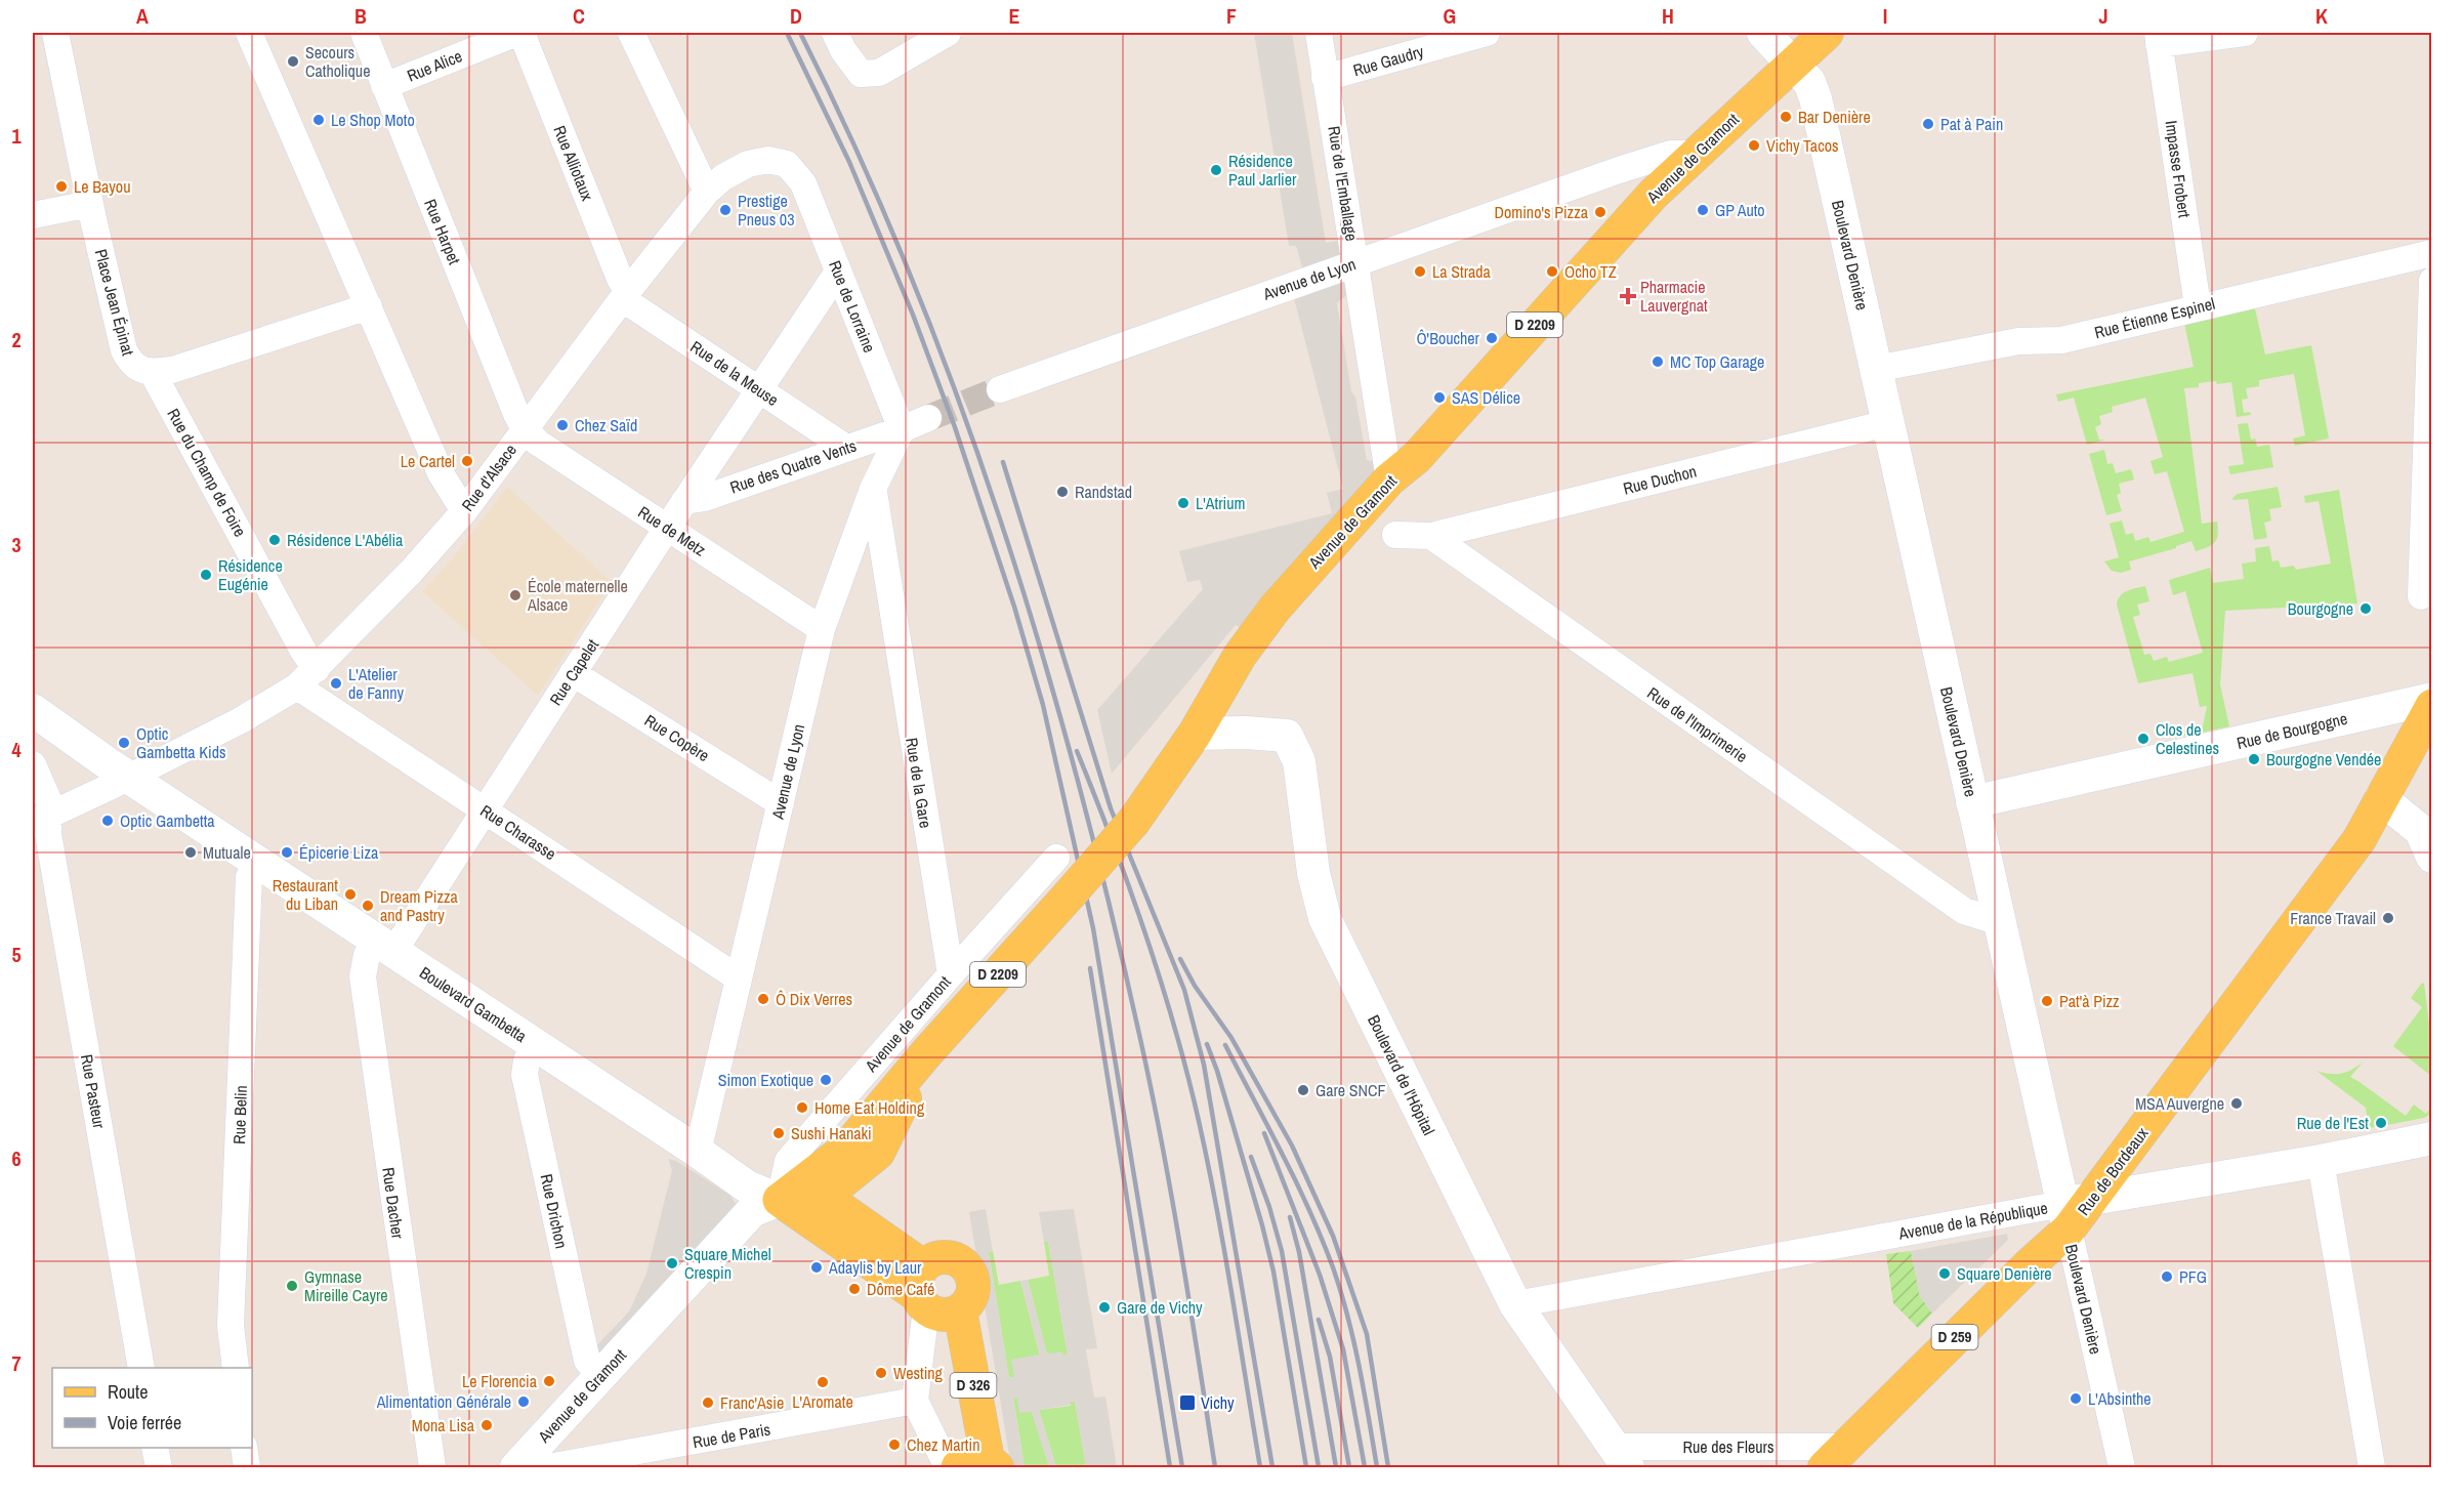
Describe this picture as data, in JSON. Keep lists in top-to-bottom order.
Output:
{
  "streets": {
    "main road": [
      "Avenue de Gramont",
      "D 2209",
      "Boulevard Gambetta",
      "Rue de Bordeaux",
      "D 259",
      "D 326"
    ],
    "street": [
      "Rue Gaudry",
      "Rue Alice",
      "Rue Alliotaux",
      "Impasse Frobert",
      "Rue de l'Emballage",
      "Rue Harpet",
      "Boulevard Denière",
      "Avenue de Lyon",
      "Place Jean Épinat",
      "Rue de Lorraine",
      "Rue Étienne Espinel",
      "Rue de la Meuse",
      "Rue des Quatre Vents",
      "Rue du Champ de Foire",
      "Rue d'Alsace",
      "Rue Duchon",
      "Rue de Metz",
      "Rue Capelet",
      "Rue de l'Imprimerie",
      "Rue de Bourgogne",
      "Rue Copère",
      "Rue de la Gare",
      "Rue Charasse",
      "Boulevard de l'Hôpital",
      "Rue Pasteur",
      "Rue Belin",
      "Rue Dacher",
      "Rue Drichon",
      "Avenue de la République",
      "Rue de Paris",
      "Rue des Fleurs"
    ]
  },
  "crossings": [
    ["Rue Gaudry", "Rue de l'Emballage"],
    ["Rue Alice", "Rue Alliotaux"],
    ["Rue Alice", "Rue Harpet"],
    ["Avenue de Gramont", "Rue de l'Emballage"],
    ["Avenue de Gramont", "Boulevard Denière"],
    ["Avenue de Gramont", "Avenue de Lyon"],
    ["Avenue de Gramont", "Rue de la Gare"],
    ["Avenue de Gramont", "Boulevard Gambetta"],
    ["Avenue de Gramont", "Boulevard de l'Hôpital"],
    ["Avenue de Gramont", "Rue Drichon"],
    ["Rue Alliotaux", "Rue de la Meuse"],
    ["Rue Alliotaux", "Rue d'Alsace"],
    ["Impasse Frobert", "Rue Étienne Espinel"],
    ["Rue de l'Emballage", "Avenue de Lyon"],
    ["Rue Harpet", "Rue d'Alsace"],
    ["Rue Harpet", "Rue de Metz"],
    ["Boulevard Denière", "Rue Étienne Espinel"],
    ["Boulevard Denière", "Rue Duchon"],
    ["Boulevard Denière", "Rue de l'Imprimerie"],
    ["Boulevard Denière", "Rue de Bourgogne"],
    ["Boulevard Denière", "Rue de Bordeaux"],
    ["Boulevard Denière", "Avenue de la République"],
    ["Avenue de Lyon", "Rue de Lorraine"],
    ["Avenue de Lyon", "Rue des Quatre Vents"],
    ["Avenue de Lyon", "Rue de Metz"],
    ["Avenue de Lyon", "Rue Copère"],
    ["Avenue de Lyon", "Rue de la Gare"],
    ["Avenue de Lyon", "Rue Charasse"],
    ["Avenue de Lyon", "Boulevard Gambetta"],
    ["Place Jean Épinat", "Rue du Champ de Foire"],
    ["Rue de Lorraine", "Rue des Quatre Vents"],
    ["Rue de Lorraine", "Rue d'Alsace"],
    ["Rue de Lorraine", "Rue Capelet"],
    ["Rue de la Meuse", "Rue des Quatre Vents"],
    ["Rue de la Meuse", "Rue d'Alsace"],
    ["Rue de la Meuse", "Rue Capelet"],
    ["Rue des Quatre Vents", "Rue Capelet"],
    ["Rue du Champ de Foire", "Rue d'Alsace"],
    ["Rue du Champ de Foire", "Rue Charasse"],
    ["Rue d'Alsace", "Rue de Metz"],
    ["Rue d'Alsace", "Rue Charasse"],
    ["Rue d'Alsace", "Boulevard Gambetta"],
    ["Rue d'Alsace", "Rue Pasteur"],
    ["Rue Duchon", "Rue de l'Imprimerie"],
    ["Rue de Metz", "Rue Capelet"],
    ["Rue Capelet", "Rue Copère"],
    ["Rue Capelet", "Rue Charasse"],
    ["Rue Capelet", "Boulevard Gambetta"],
    ["Rue Capelet", "Rue Dacher"],
    ["Boulevard Gambetta", "Rue Belin"],
    ["Boulevard Gambetta", "Rue Dacher"],
    ["Boulevard Gambetta", "Rue Drichon"],
    ["Boulevard Gambetta", "D 326"],
    ["Boulevard de l'Hôpital", "Avenue de la République"],
    ["Boulevard de l'Hôpital", "Rue des Fleurs"],
    ["Rue de Bordeaux", "Avenue de la République"],
    ["Rue de Bordeaux", "Rue des Fleurs"]
  ],
  "places": {
    "other": [
      "Secours Catholique",
      "Bar Denière",
      "Le Shop Moto",
      "Pat à Pain",
      "Vichy Tacos",
      "Résidence Paul Jarlier",
      "Le Bayou",
      "Prestige Pneus 03",
      "GP Auto",
      "Domino's Pizza",
      "La Strada",
      "Ocho TZ",
      "Ô'Boucher",
      "MC Top Garage",
      "SAS Délice",
      "Chez Saïd",
      "Le Cartel",
      "Randstad",
      "L'Atrium",
      "Résidence L'Abélia",
      "Résidence Eugénie",
      "École maternelle Alsace",
      "Bourgogne",
      "L'Atelier de Fanny",
      "Clos de Celestines",
      "Optic Gambetta Kids",
      "Bourgogne Vendée",
      "Optic Gambetta",
      "Mutuale",
      "Épicerie Liza",
      "Restaurant du Liban",
      "Dream Pizza and Pastry",
      "France Travail",
      "Ô Dix Verres",
      "Pat'à Pizz",
      "Simon Exotique",
      "Gare SNCF",
      "MSA Auvergne",
      "Home Eat Holding",
      "Rue de l'Est",
      "Sushi Hanaki",
      "Square Michel Crespin",
      "Adaylis by Laur",
      "Square Denière",
      "PFG",
      "Gymnase Mireille Cayre",
      "Dôme Café",
      "Gare de Vichy",
      "Westing",
      "Le Florencia",
      "L'Aromate",
      "L'Absinthe",
      "Alimentation Générale",
      "Franc'Asie",
      "Mona Lisa",
      "Chez Martin"
    ],
    "health": ["Pharmacie Lauvergnat"],
    "transit": ["Vichy"]
  },
  "legend": ["Route", "Voie ferrée"],
  "grid": {
    "columns": [
      "A",
      "B",
      "C",
      "D",
      "E",
      "F",
      "G",
      "H",
      "I",
      "J",
      "K"
    ],
    "rows": [
      "1",
      "2",
      "3",
      "4",
      "5",
      "6",
      "7"
    ]
  }
}
